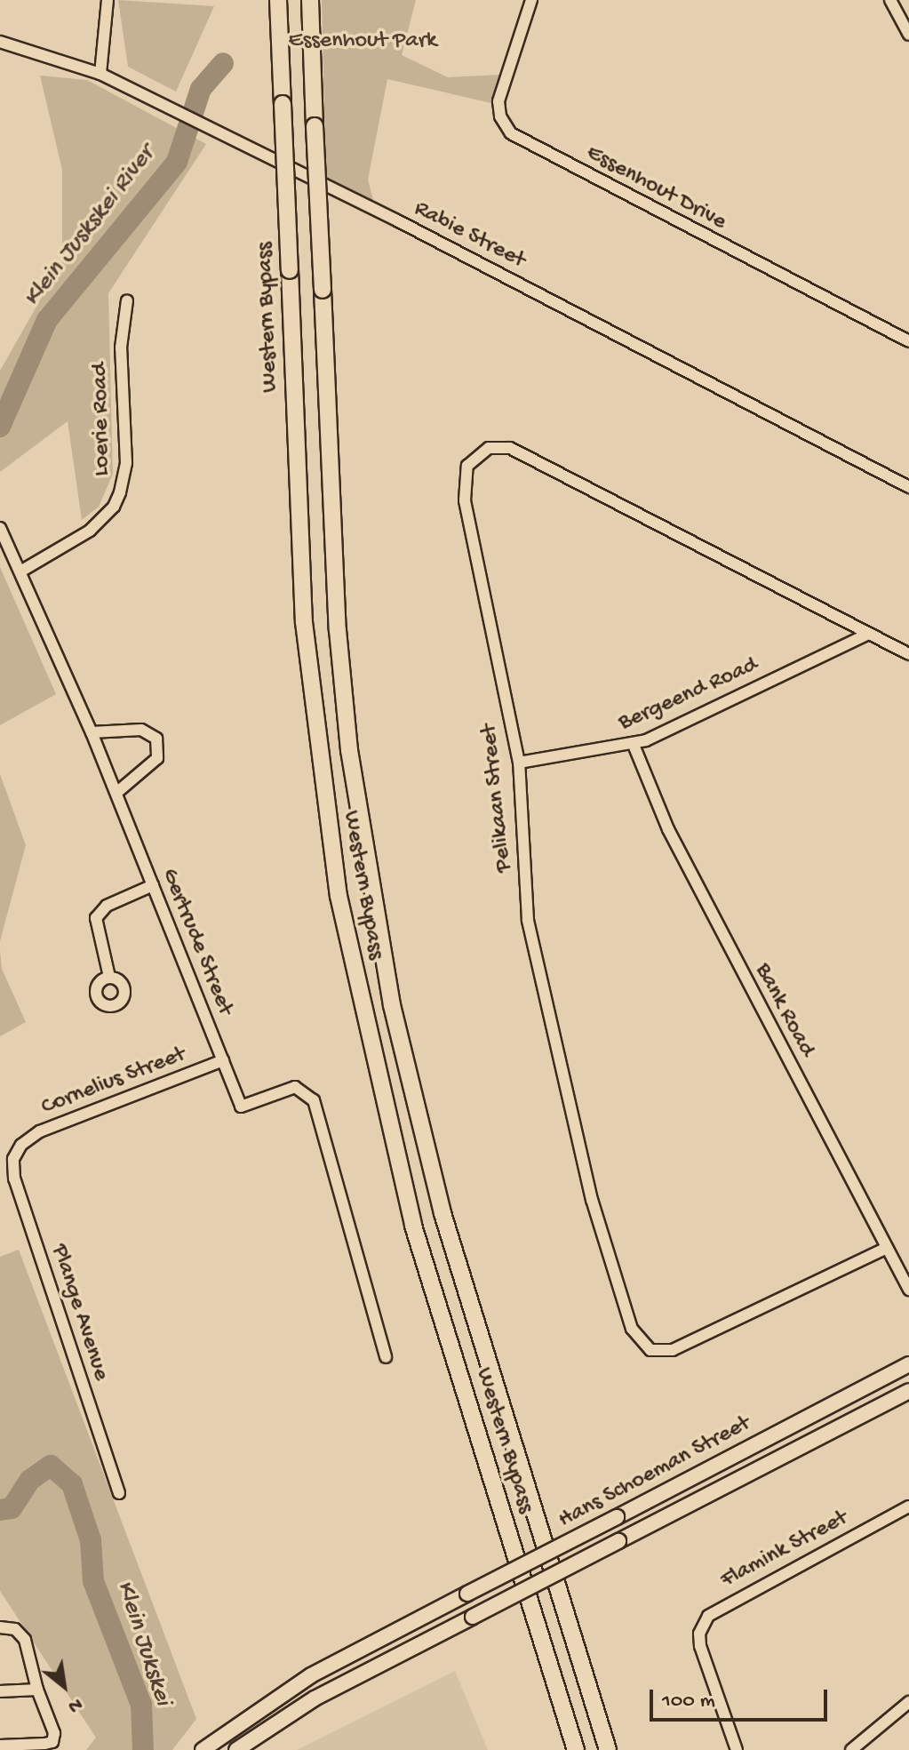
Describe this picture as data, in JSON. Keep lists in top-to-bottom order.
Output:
{
  "streets": {
    "highway": ["Western Bypass"],
    "main road": ["Hans Schoeman Street"],
    "street": [
      "Essenhout Drive",
      "Rabie Street",
      "Loerie Road",
      "Bergeend Road",
      "Pelikaan Street",
      "Gertrude Street",
      "Bank Road",
      "Cornelius Street",
      "Plange Avenue",
      "Flamink Street"
    ]
  },
  "crossings": [
    ["Loerie Road", "Gertrude Street"],
    ["Bergeend Road", "Pelikaan Street"],
    ["Bergeend Road", "Bank Road"],
    ["Pelikaan Street", "Bank Road"],
    ["Gertrude Street", "Cornelius Street"],
    ["Cornelius Street", "Plange Avenue"]
  ],
  "water": ["Klein Juskskei River", "Klein Jukskei"],
  "parks": ["Essenhout Park"],
  "scale_bar": "100 m",
  "north": "bottom right"
}
